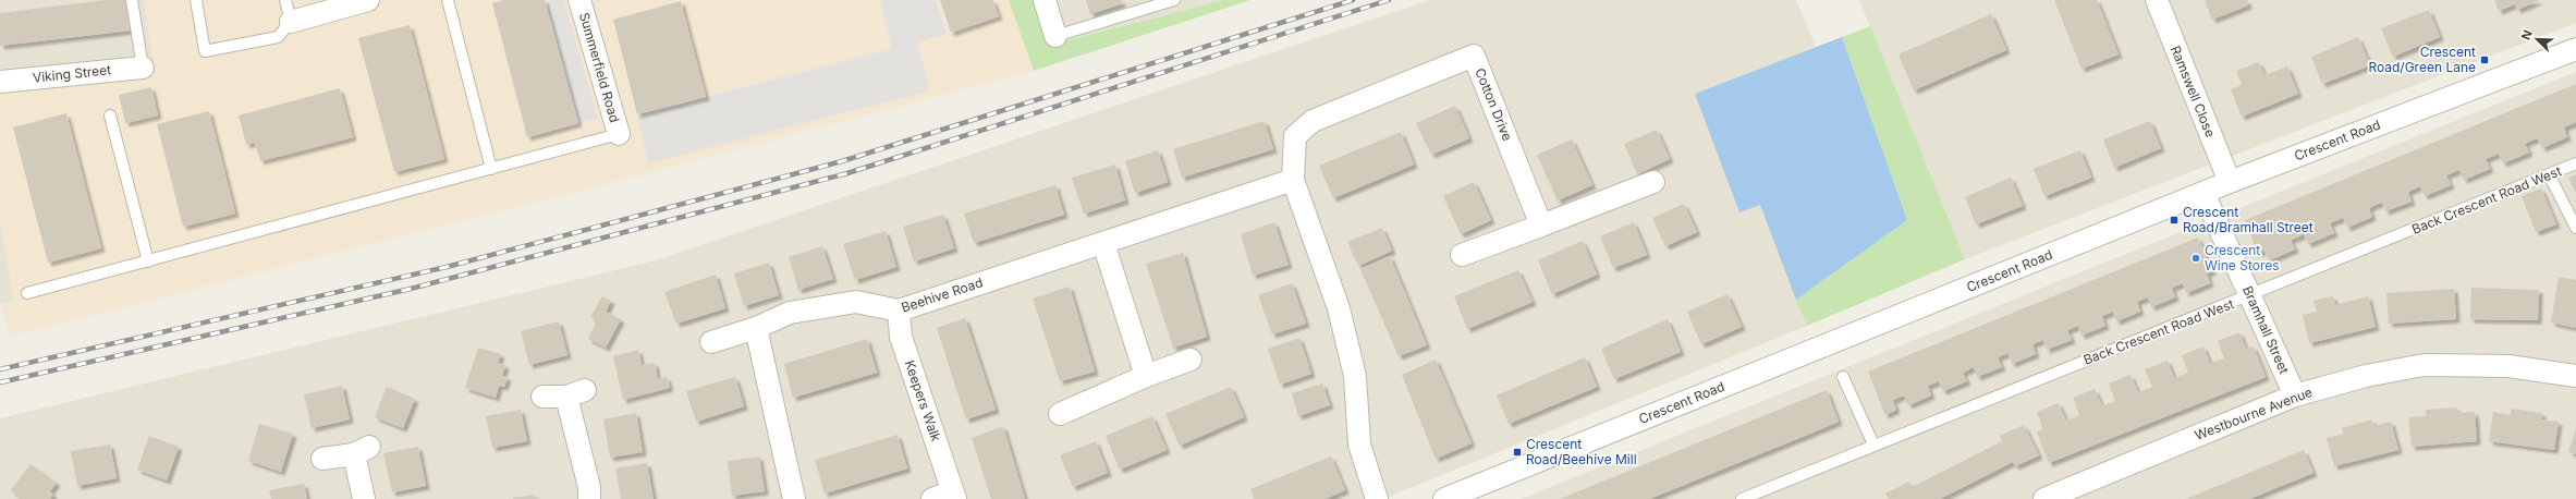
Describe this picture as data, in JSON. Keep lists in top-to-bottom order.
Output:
{
  "streets": {
    "street": [
      "Summerfield Road",
      "Viking Street",
      "Ramswell Close",
      "Cotton Drive",
      "Crescent Road",
      "Beehive Road",
      "Bramhall Street",
      "Keepers Walk",
      "Westbourne Avenue"
    ],
    "lane": ["Back Crescent Road West"]
  },
  "crossings": [
    ["Ramswell Close", "Crescent Road"],
    ["Cotton Drive", "Beehive Road"],
    ["Crescent Road", "Bramhall Street"],
    ["Back Crescent Road West", "Bramhall Street"],
    ["Beehive Road", "Keepers Walk"],
    ["Bramhall Street", "Westbourne Avenue"]
  ],
  "places": {
    "transit": ["Crescent Road/Green Lane", "Crescent Road/Bramhall Street", "Crescent Road/Beehive Mill"],
    "other": ["Crescent Wine Stores"]
  },
  "north": "top left"
}
